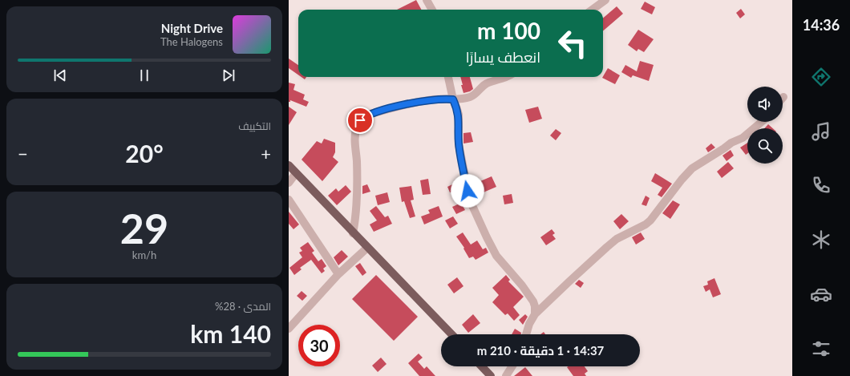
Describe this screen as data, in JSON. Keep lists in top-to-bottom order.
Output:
{
  "page": {
    "tabs": "14:36",
    "turn": ["100 m", "انعطف يسارًا"],
    "song": ["Night Drive", "The Halogens"],
    "tile": [
      "التكييف",
      ["29", "km/h"],
      ["المدى · 28%", "140 km"]
    ],
    "heat": ["−", "20°", "+"],
    "limit": "30",
    "trip": "14:37 · 1 دقيقة · 210 m"
  }
}
